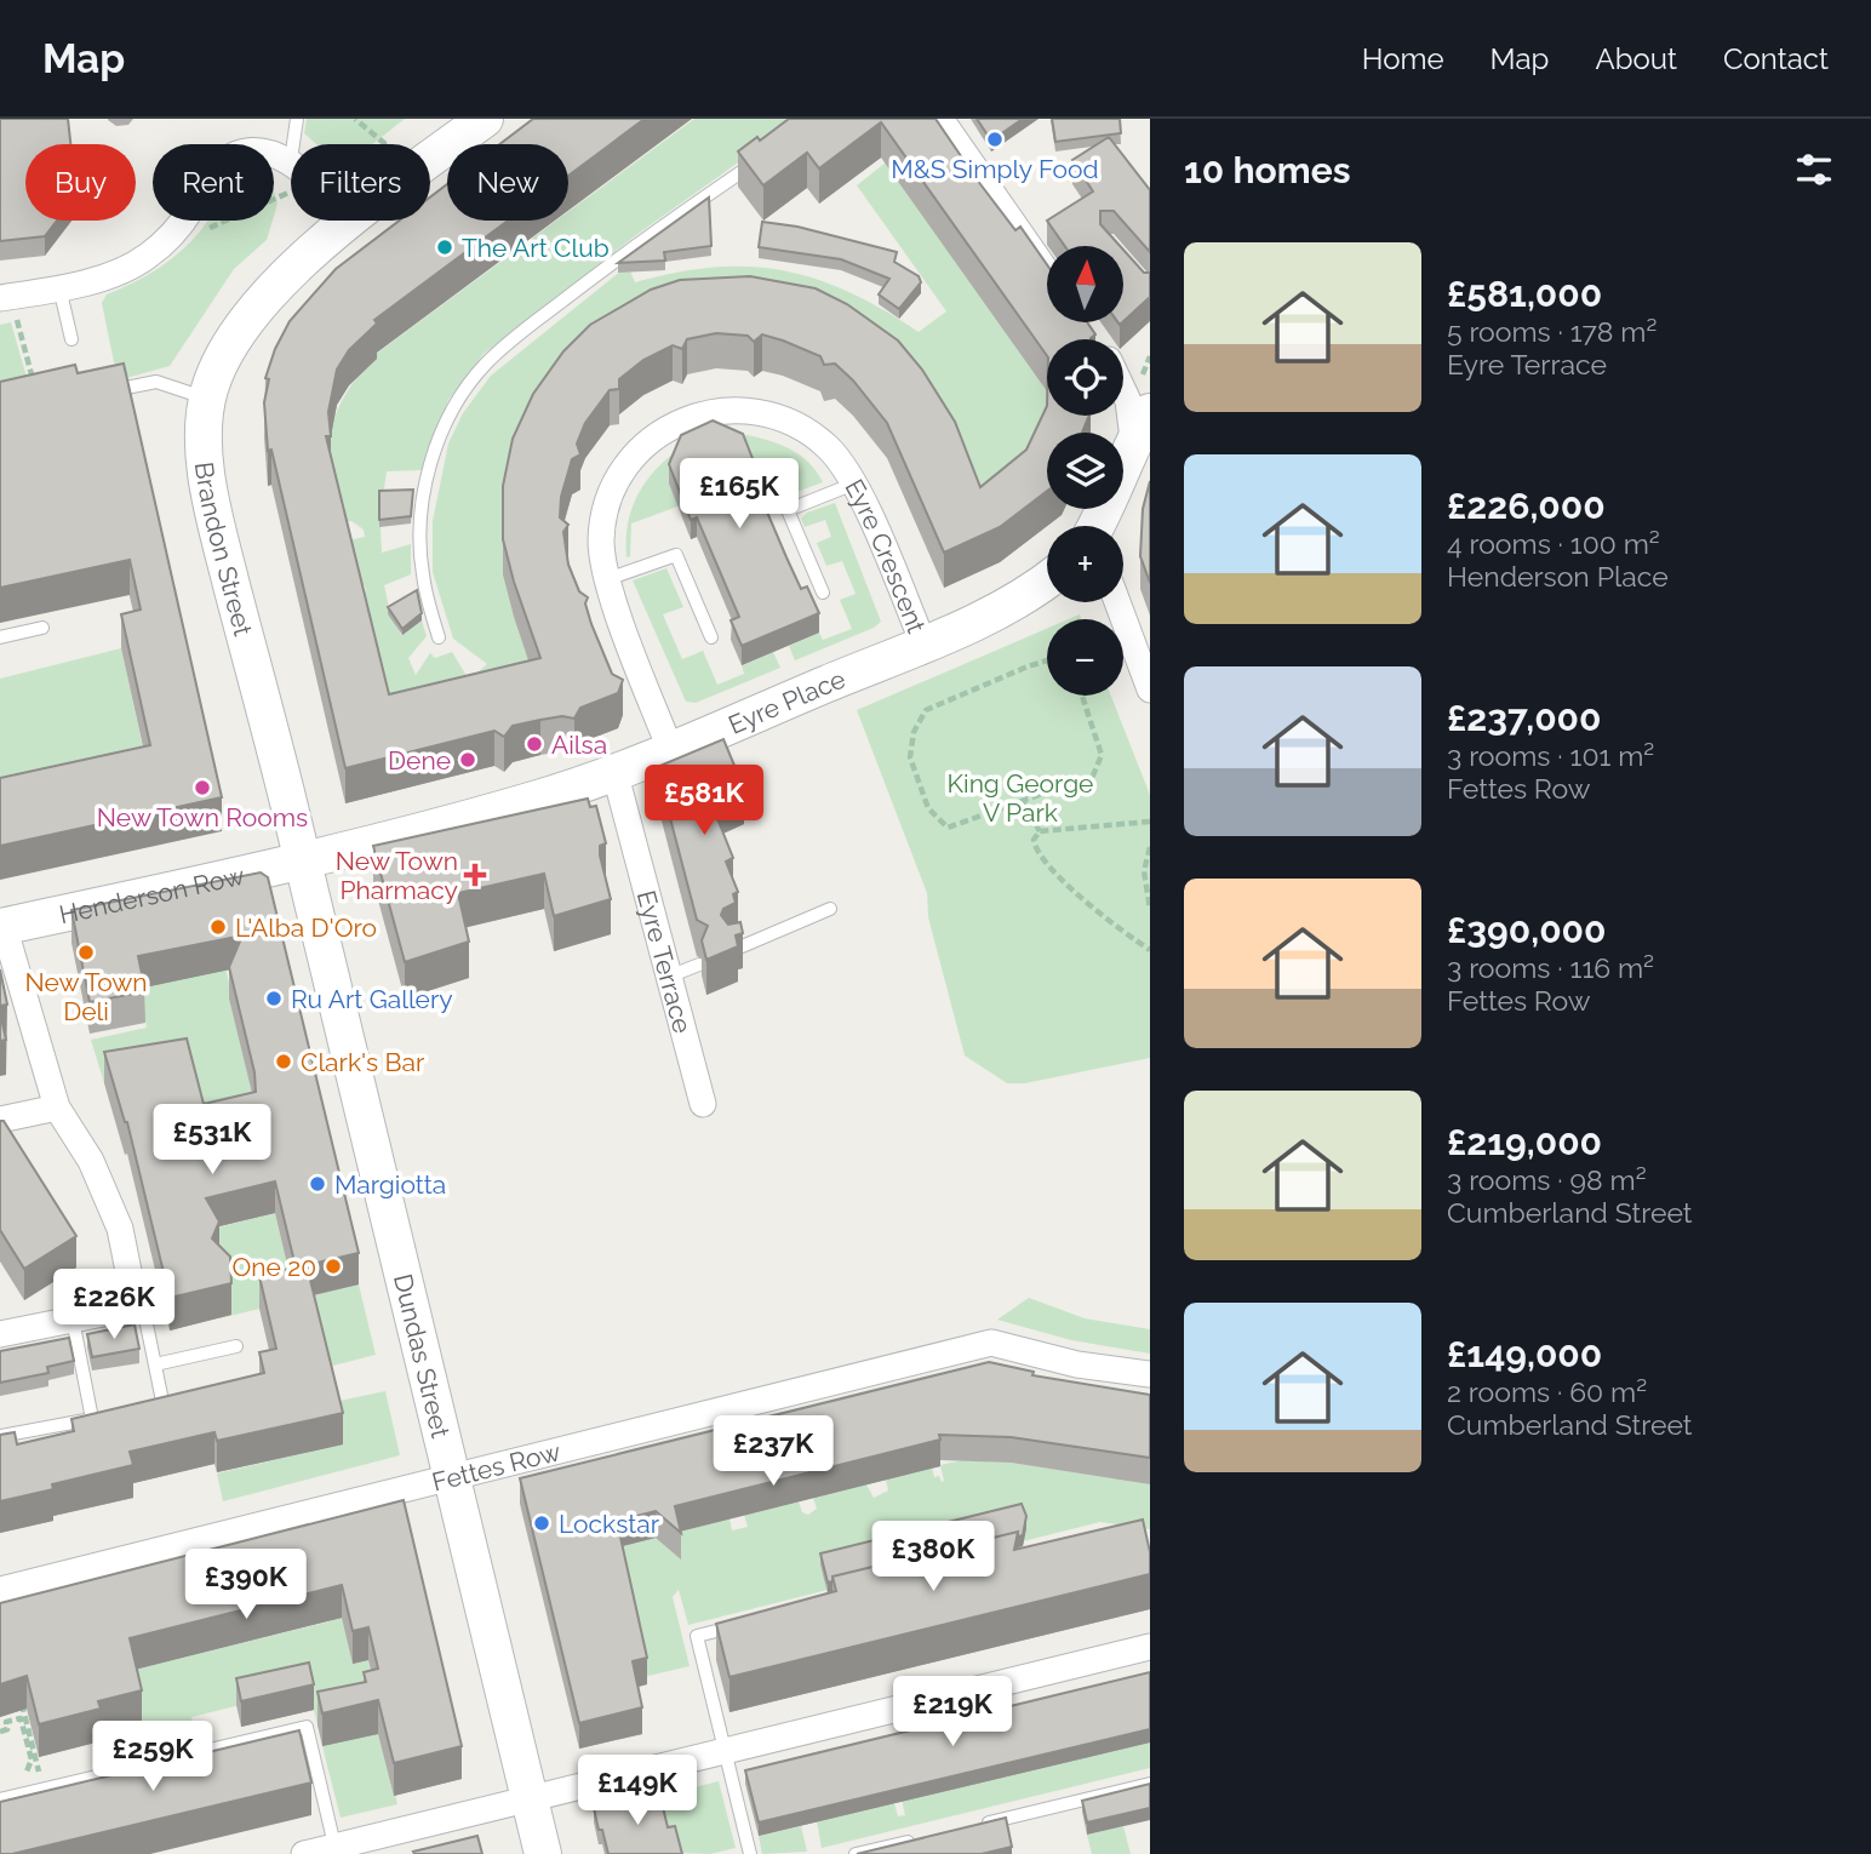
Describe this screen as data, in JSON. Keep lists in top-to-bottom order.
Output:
{
  "streets": {
    "street": [
      "Brandon Street",
      "Eyre Crescent",
      "Eyre Place",
      "Henderson Row",
      "Eyre Terrace",
      "Dundas Street",
      "Fettes Row"
    ]
  },
  "crossings": [
    ["Brandon Street", "Eyre Place"],
    ["Brandon Street", "Henderson Row"],
    ["Brandon Street", "Dundas Street"],
    ["Eyre Crescent", "Eyre Place"],
    ["Eyre Place", "Henderson Row"],
    ["Eyre Place", "Eyre Terrace"],
    ["Eyre Place", "Dundas Street"],
    ["Henderson Row", "Dundas Street"],
    ["Dundas Street", "Fettes Row"]
  ],
  "parks": ["King George V Park"],
  "places": {
    "other": [
      "M&S Simply Food",
      "The Art Club",
      "Ailsa",
      "Dene",
      "New Town Rooms",
      "L'Alba D'Oro",
      "New Town Deli",
      "Ru Art Gallery",
      "Clark's Bar",
      "Margiotta",
      "One 20",
      "Lockstar"
    ],
    "health": ["New Town Pharmacy"]
  },
  "north": "top",
  "page": {
    "header": "Map",
    "nav": [
      "Home",
      "Map",
      "About",
      "Contact"
    ],
    "heading": "10 homes",
    "chip": [
      "Buy",
      "Rent",
      "Filters",
      "New"
    ],
    "list": [
      {
        "name": "£581,000",
        "note": "5 rooms · 178 m² · Eyre Terrace"
      },
      {
        "name": "£226,000",
        "note": "4 rooms · 100 m² · Henderson Place"
      },
      {
        "name": "£237,000",
        "note": "3 rooms · 101 m² · Fettes Row"
      },
      {
        "name": "£390,000",
        "note": "3 rooms · 116 m² · Fettes Row"
      },
      {
        "name": "£219,000",
        "note": "3 rooms · 98 m² · Cumberland Street"
      },
      {
        "name": "£149,000",
        "note": "2 rooms · 60 m² · Cumberland Street"
      }
    ],
    "map_buttons": ["+", "−"],
    "price": [
      "£165K",
      "£581K",
      "£531K",
      "£226K",
      "£237K",
      "£380K",
      "£390K",
      "£219K",
      "£259K",
      "£149K"
    ]
  }
}
